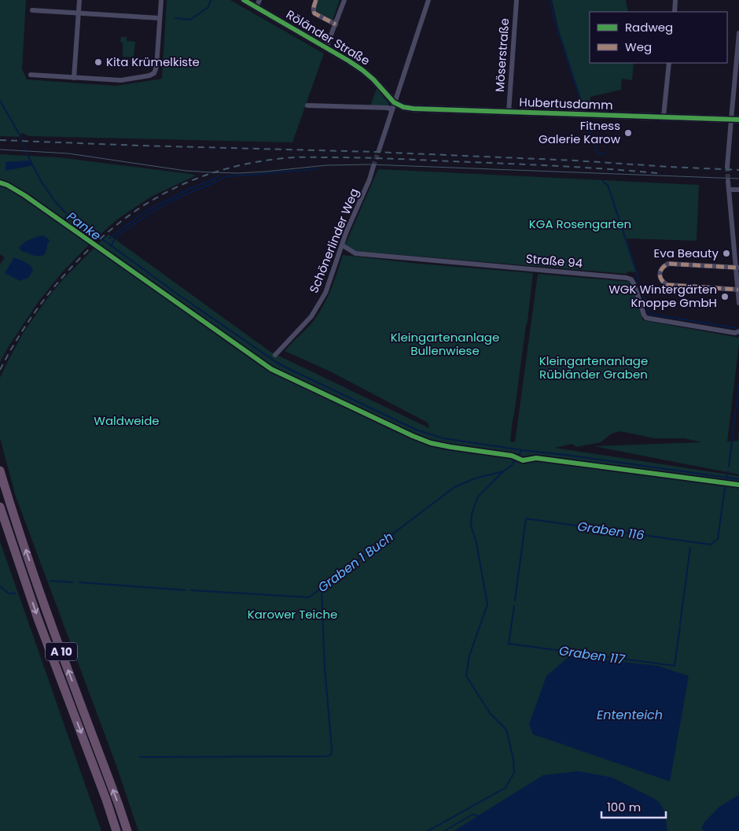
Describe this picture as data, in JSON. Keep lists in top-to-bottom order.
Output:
{
  "streets": {
    "highway": ["A 10"],
    "street": [
      "Röländer Straße",
      "Möserstraße",
      "Hubertusdamm",
      "Schönerlinder Weg",
      "Straße 94"
    ]
  },
  "crossings": [
    ["Röländer Straße", "Hubertusdamm"],
    ["Möserstraße", "Hubertusdamm"],
    ["Schönerlinder Weg", "Straße 94"]
  ],
  "water": [
    "Panke",
    "Graben 116",
    "Graben 1 Buch",
    "Graben 117",
    "Ententeich"
  ],
  "parks": [
    "KGA Rosengarten",
    "Kleingartenanlage Bullenwiese",
    "Kleingartenanlage Rübländer Graben",
    "Waldweide",
    "Karower Teiche"
  ],
  "places": [
    "Kita Krümelkiste",
    "Fitness Galerie Karow",
    "Eva Beauty",
    "WGK Wintergärten Knoppe GmbH"
  ],
  "legend": ["Radweg", "Weg"],
  "scale_bar": "100 m"
}
